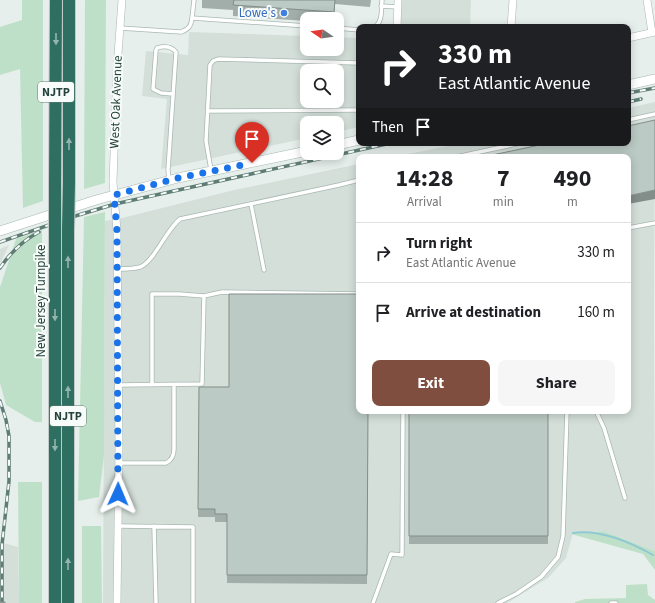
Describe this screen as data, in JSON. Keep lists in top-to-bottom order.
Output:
{
  "streets": {
    "highway": ["NJTP", "New Jersey Turnpike"],
    "street": ["West Oak Avenue"]
  },
  "places": ["Lowe's"],
  "north": "left",
  "page": {
    "turn": ["330 m", "East Atlantic Avenue"],
    "then": "Then",
    "eta": [
      "14:28",
      "Arrival",
      "7",
      "min",
      "490",
      "m"
    ],
    "list": [
      {
        "name": "Turn right",
        "note": "East Atlantic Avenue",
        "value": "330 m"
      },
      {
        "name": "Arrive at destination",
        "value": "160 m"
      }
    ],
    "buttons": ["Exit", "Share"]
  }
}
